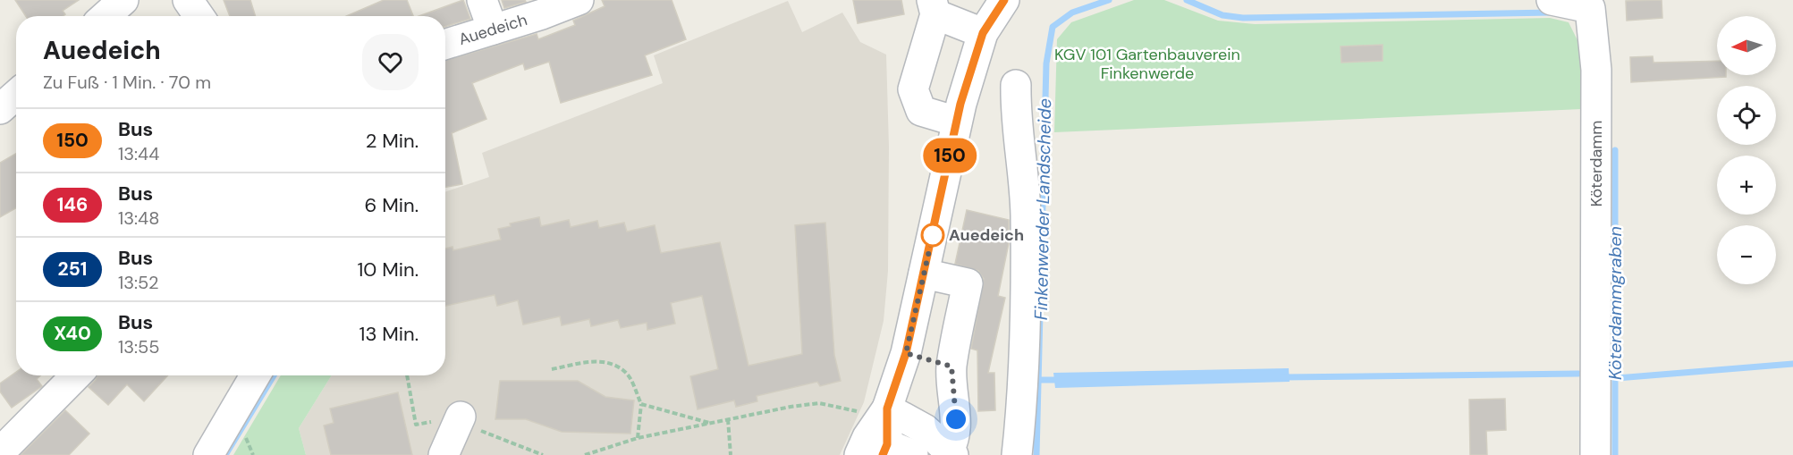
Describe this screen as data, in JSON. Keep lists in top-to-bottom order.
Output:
{
  "streets": {
    "street": ["Auedeich", "Köterdamm"]
  },
  "water": ["Finkenwerder Landscheide", "Köterdammgraben"],
  "parks": ["KGV 101 Gartenbauverein Finkenwerde"],
  "places": ["Auedeich"],
  "lines": ["bus line 150"],
  "north": "left",
  "page": {
    "on_map": "150",
    "map_buttons": ["+", "−"],
    "heading": ["Auedeich", "Zu Fuß · 1 Min. · 70 m"],
    "list": [
      {
        "mark": "150",
        "name": "Bus",
        "note": "13:44",
        "value": "2 Min."
      },
      {
        "mark": "146",
        "name": "Bus",
        "note": "13:48",
        "value": "6 Min."
      },
      {
        "mark": "251",
        "name": "Bus",
        "note": "13:52",
        "value": "10 Min."
      },
      {
        "mark": "X40",
        "name": "Bus",
        "note": "13:55",
        "value": "13 Min."
      }
    ]
  }
}
